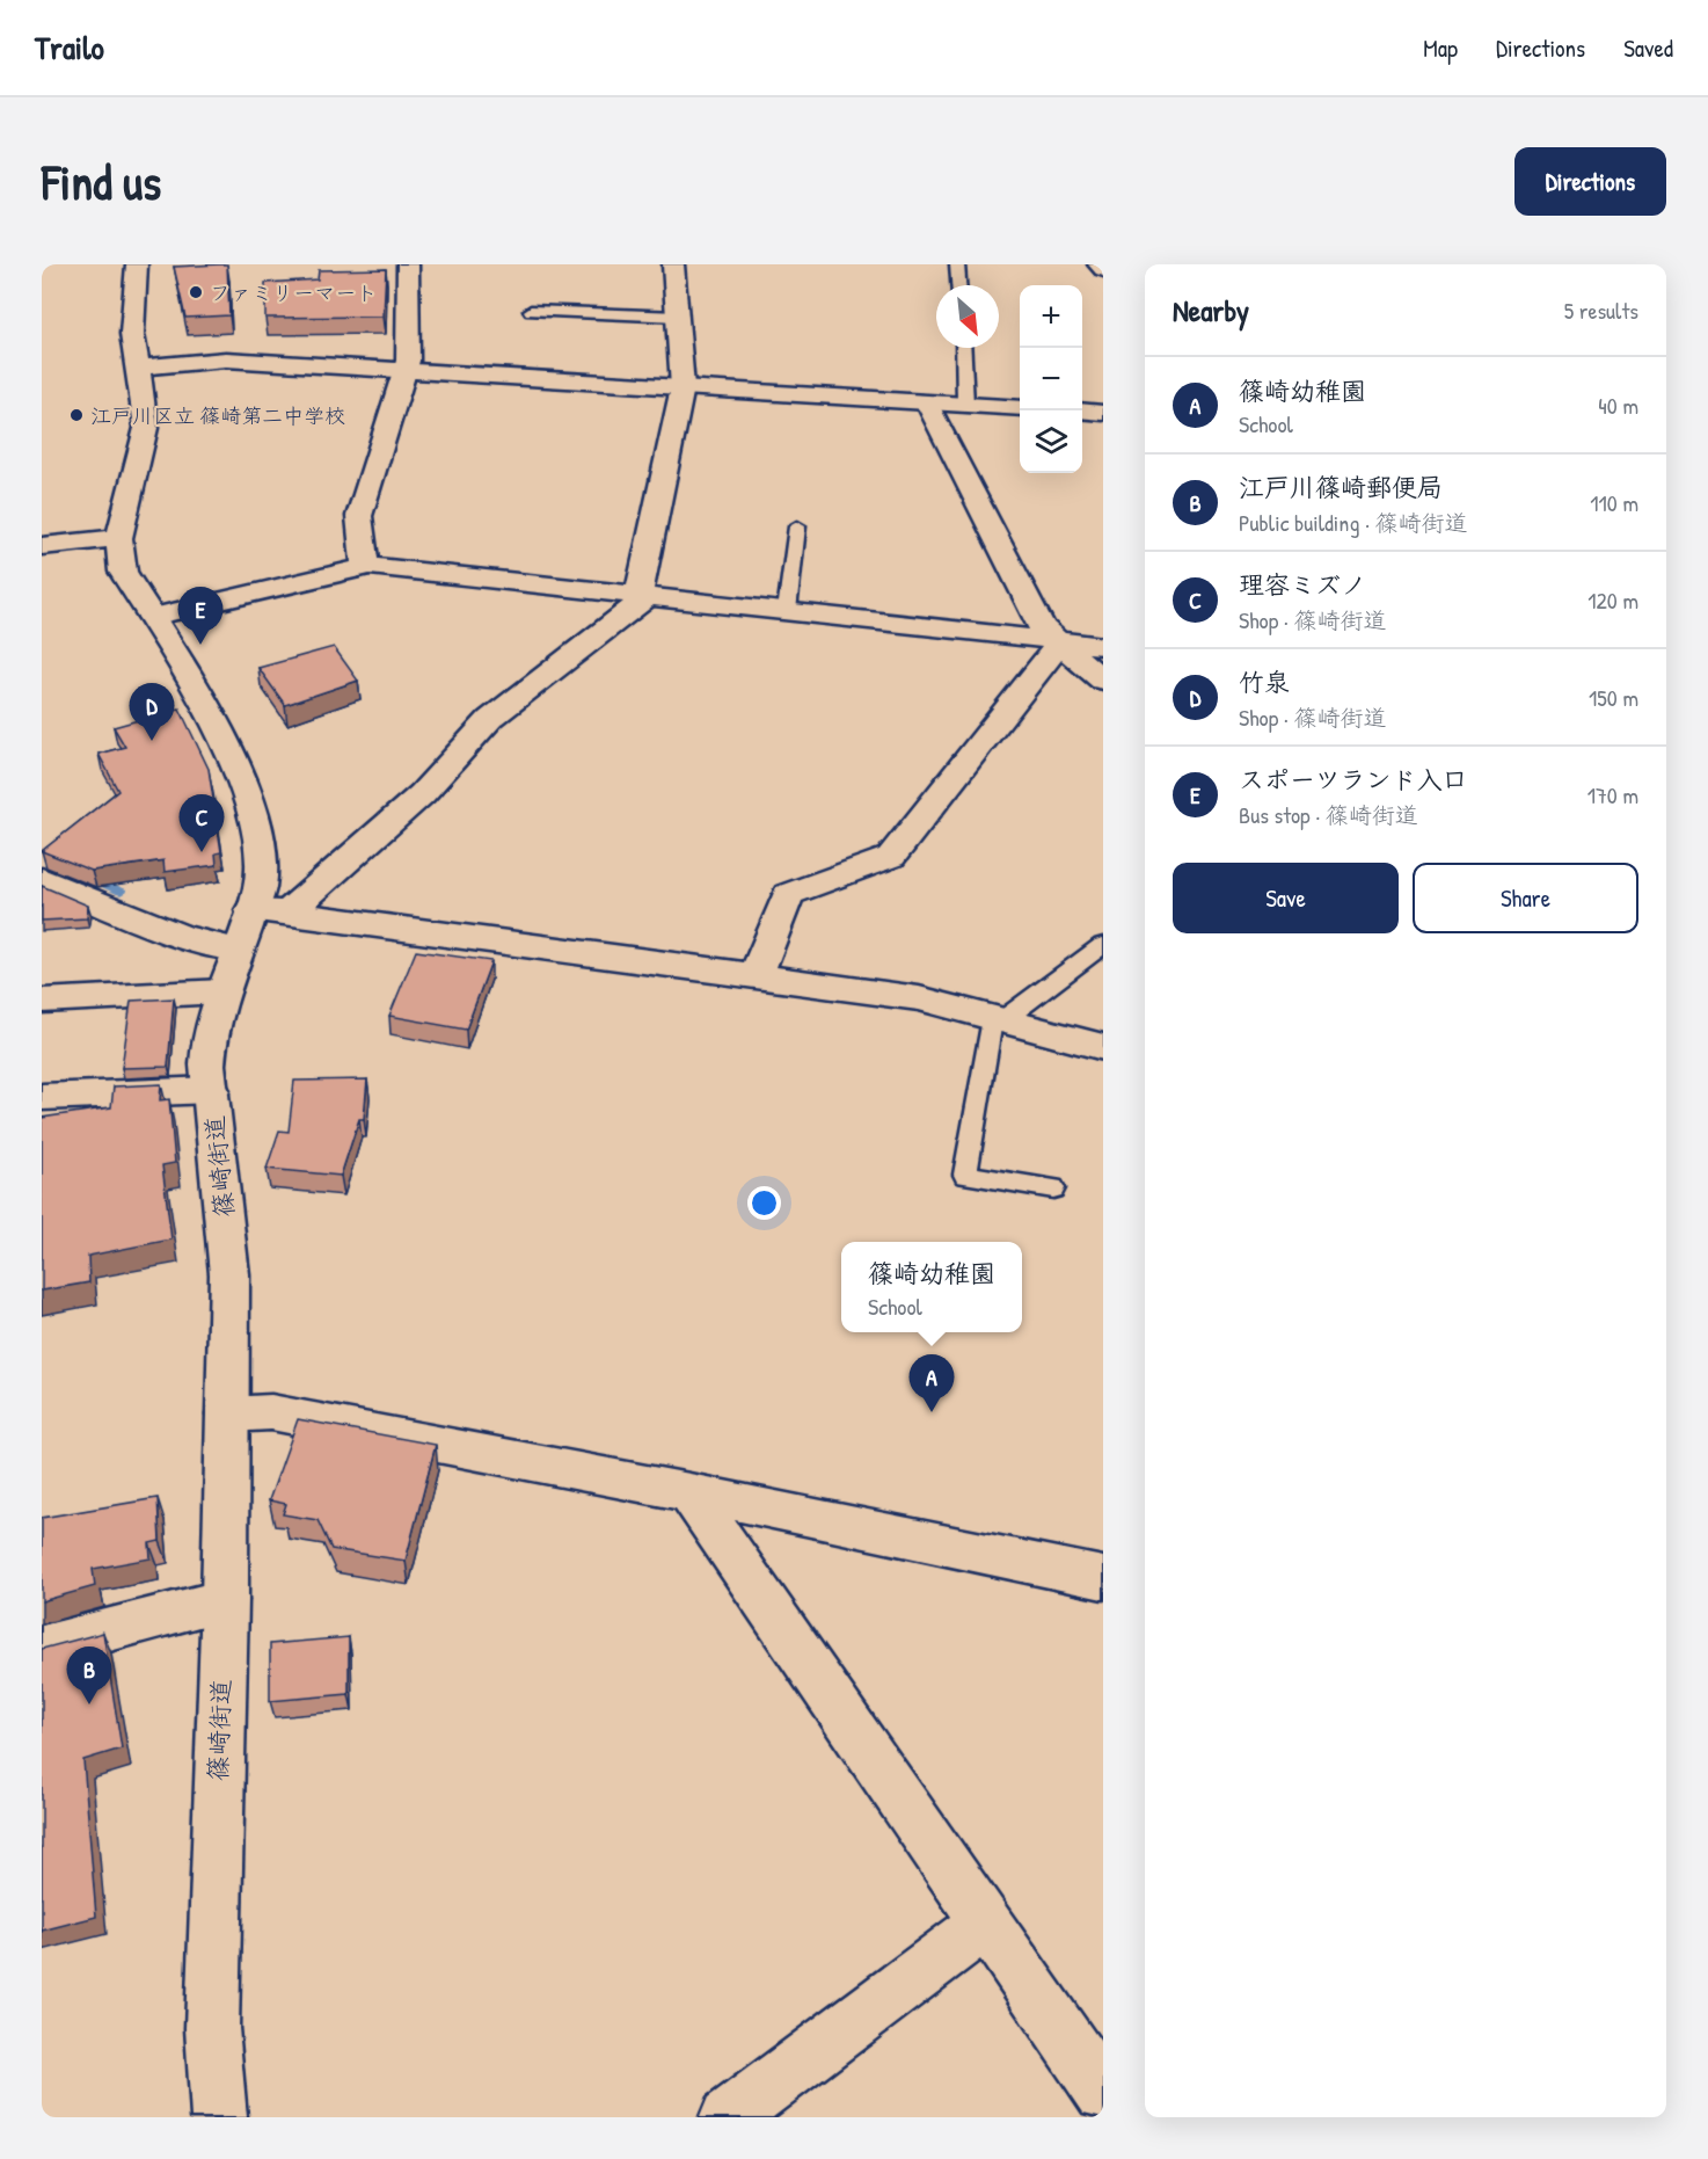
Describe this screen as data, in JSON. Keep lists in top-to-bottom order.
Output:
{
  "streets": {
    "street": ["篠崎街道"]
  },
  "places": ["ファミリーマート", "江戸川区立 篠崎第二中学校"],
  "north": "bottom right",
  "page": {
    "header": "Trailo",
    "nav": ["Map", "Directions", "Saved"],
    "buttons": [
      "Directions",
      ["Save", "Share"]
    ],
    "title": "Find us",
    "heading": ["Nearby", "5 results"],
    "map_buttons": ["+", "−"],
    "list": [
      {
        "mark": "A",
        "name": "篠崎幼稚園",
        "note": "School",
        "value": "40 m"
      },
      {
        "mark": "B",
        "name": "江戸川篠崎郵便局",
        "note": "Public building · 篠崎街道",
        "value": "110 m"
      },
      {
        "mark": "C",
        "name": "理容ミズノ",
        "note": "Shop · 篠崎街道",
        "value": "120 m"
      },
      {
        "mark": "D",
        "name": "竹泉",
        "note": "Shop · 篠崎街道",
        "value": "150 m"
      },
      {
        "mark": "E",
        "name": "スポーツランド入口",
        "note": "Bus stop · 篠崎街道",
        "value": "170 m"
      }
    ],
    "pins": [
      "E",
      "D",
      "C",
      "A",
      "B"
    ],
    "popup": ["篠崎幼稚園", "School"]
  }
}
